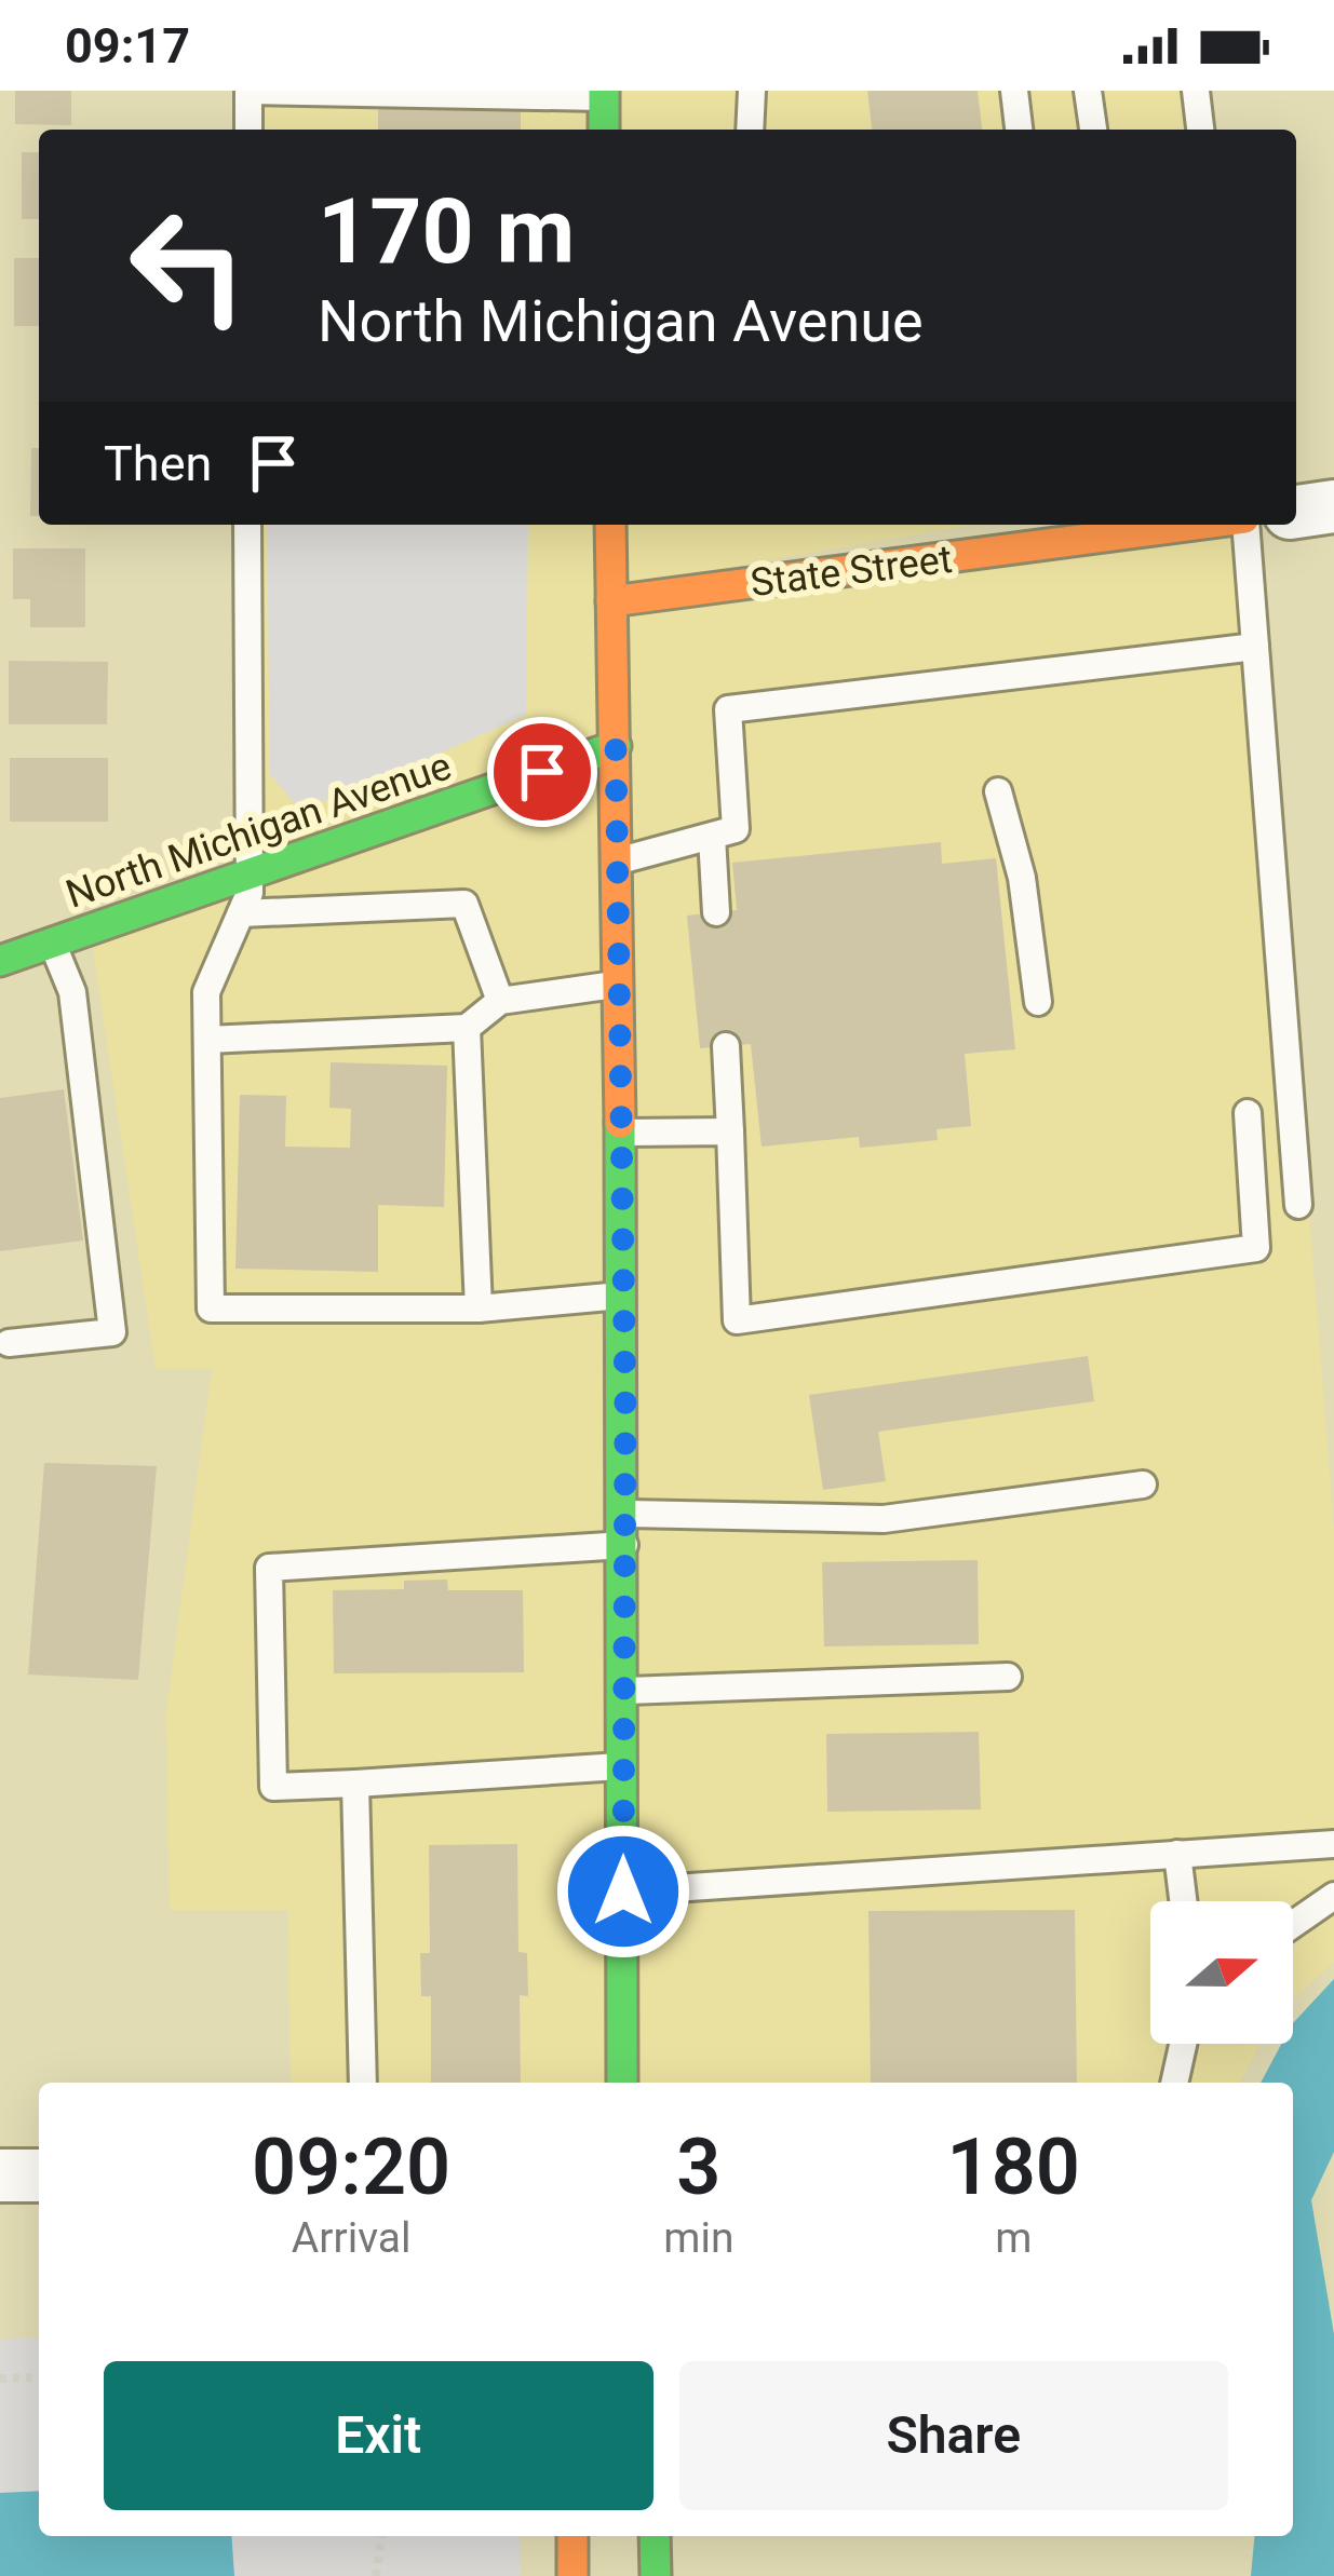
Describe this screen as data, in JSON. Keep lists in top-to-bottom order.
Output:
{
  "streets": {
    "main road": ["State Street", "North Michigan Avenue"]
  },
  "north": "right",
  "page": {
    "status": "09:17",
    "turn": ["170 m", "North Michigan Avenue"],
    "then": "Then",
    "eta": [
      "09:20",
      "Arrival",
      "3",
      "min",
      "180",
      "m"
    ],
    "buttons": ["Exit", "Share"]
  }
}
